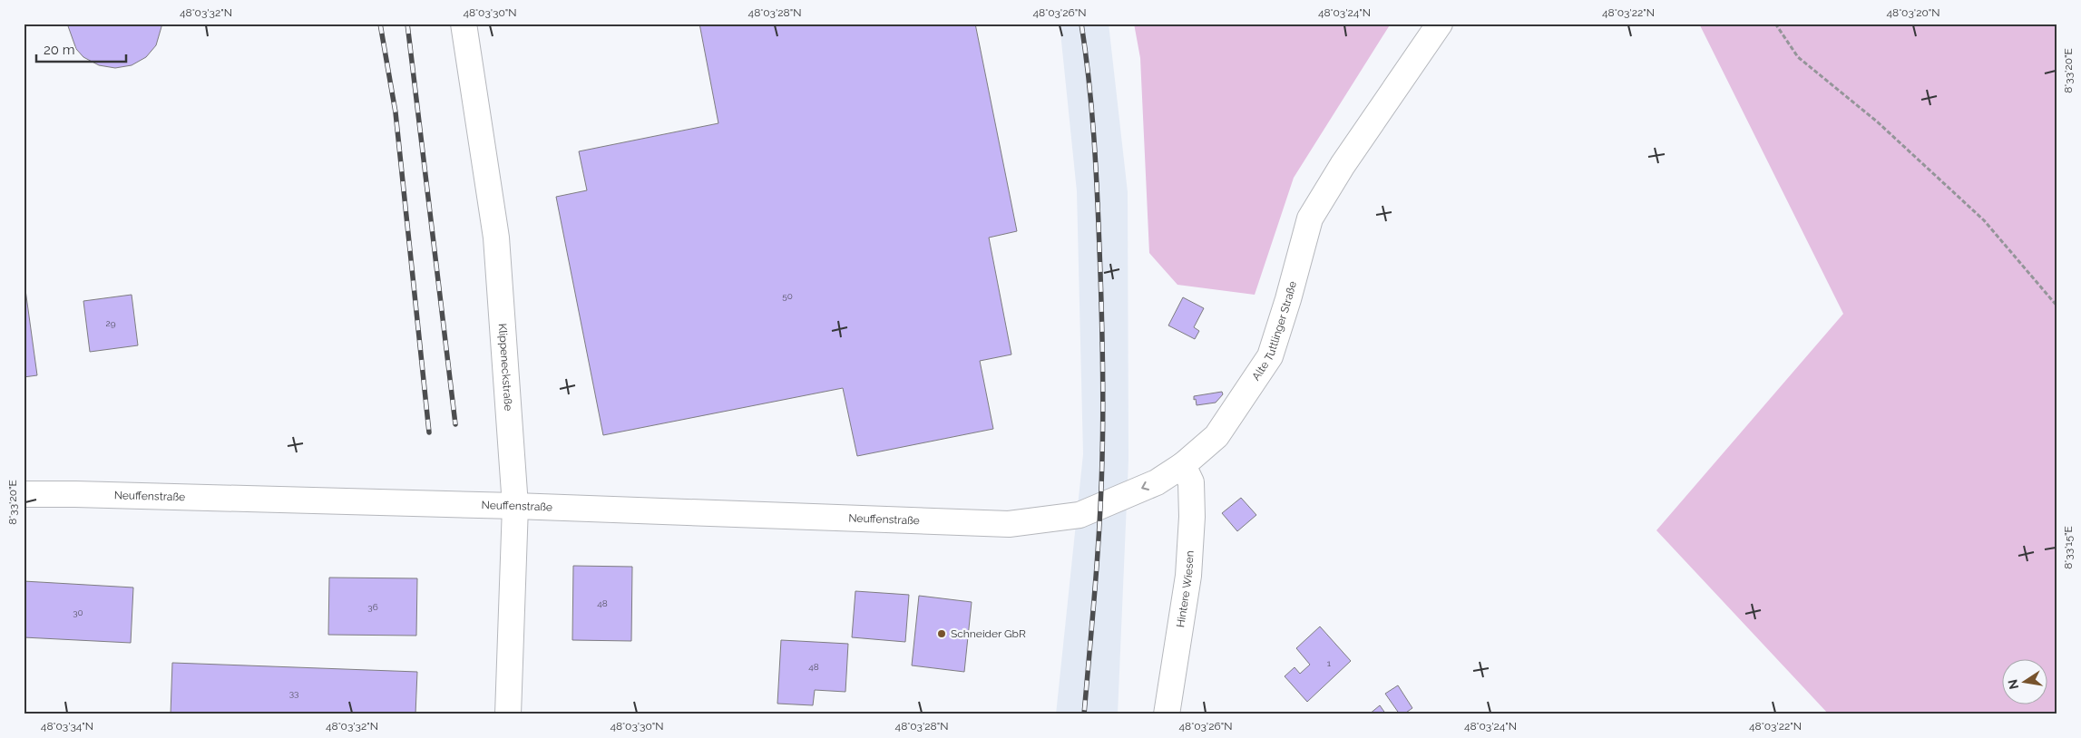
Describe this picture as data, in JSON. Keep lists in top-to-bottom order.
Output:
{
  "streets": {
    "street": [
      "Alte Tuttlinger Straße",
      "Klippeneckstraße",
      "Neuffenstraße",
      "Hintere Wiesen"
    ]
  },
  "crossings": [
    ["Alte Tuttlinger Straße", "Neuffenstraße"],
    ["Alte Tuttlinger Straße", "Hintere Wiesen"],
    ["Klippeneckstraße", "Neuffenstraße"]
  ],
  "places": ["Schneider GbR"],
  "house_numbers": [
    "50",
    "29",
    "48",
    "36",
    "30",
    "1",
    "48",
    "33"
  ],
  "scale_bar": "20 m",
  "north": "left",
  "coordinates": [
    "48°03'32\"N",
    "48°03'30\"N",
    "48°03'28\"N",
    "48°03'26\"N",
    "48°03'24\"N",
    "48°03'22\"N",
    "48°03'20\"N",
    "8°33'20\"E",
    "8°33'15\"E",
    "48°03'34\"N"
  ]
}
